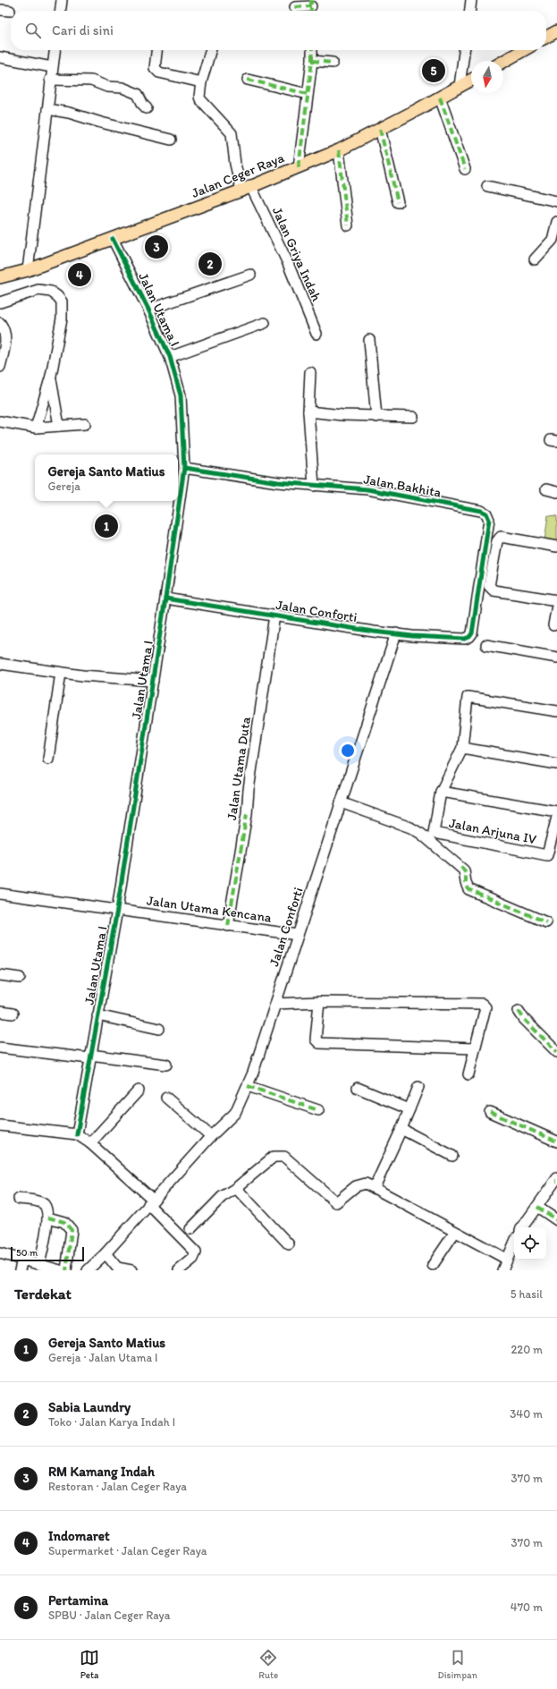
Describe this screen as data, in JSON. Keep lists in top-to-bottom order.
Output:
{
  "streets": {
    "main road": ["Jalan Ceger Raya"],
    "street": [
      "Jalan Griya Indah",
      "Jalan Utama I",
      "Jalan Bakhita",
      "Jalan Conforti",
      "Jalan Utama Duta",
      "Jalan Arjuna IV",
      "Jalan Utama Kencana"
    ]
  },
  "crossings": [
    ["Jalan Ceger Raya", "Jalan Griya Indah"],
    ["Jalan Ceger Raya", "Jalan Utama I"],
    ["Jalan Utama I", "Jalan Bakhita"],
    ["Jalan Utama I", "Jalan Conforti"],
    ["Jalan Utama I", "Jalan Utama Kencana"],
    ["Jalan Bakhita", "Jalan Conforti"],
    ["Jalan Conforti", "Jalan Utama Duta"],
    ["Jalan Conforti", "Jalan Utama Kencana"],
    ["Jalan Utama Duta", "Jalan Utama Kencana"]
  ],
  "scale_bar": "50 m",
  "north": "bottom",
  "page": {
    "search": "Cari di sini",
    "pins": [
      "5",
      "3",
      "2",
      "4",
      "1"
    ],
    "popup": ["Gereja Santo Matius", "Gereja"],
    "scale": "50 m",
    "heading": ["Terdekat", "5 hasil"],
    "list": [
      {
        "mark": "1",
        "name": "Gereja Santo Matius",
        "note": "Gereja · Jalan Utama I",
        "value": "220 m"
      },
      {
        "mark": "2",
        "name": "Sabia Laundry",
        "note": "Toko · Jalan Karya Indah I",
        "value": "340 m"
      },
      {
        "mark": "3",
        "name": "RM Kamang Indah",
        "note": "Restoran · Jalan Ceger Raya",
        "value": "370 m"
      },
      {
        "mark": "4",
        "name": "Indomaret",
        "note": "Supermarket · Jalan Ceger Raya",
        "value": "370 m"
      },
      {
        "mark": "5",
        "name": "Pertamina",
        "note": "SPBU · Jalan Ceger Raya",
        "value": "470 m"
      }
    ],
    "nav": ["Peta", "Rute", "Disimpan"]
  }
}
